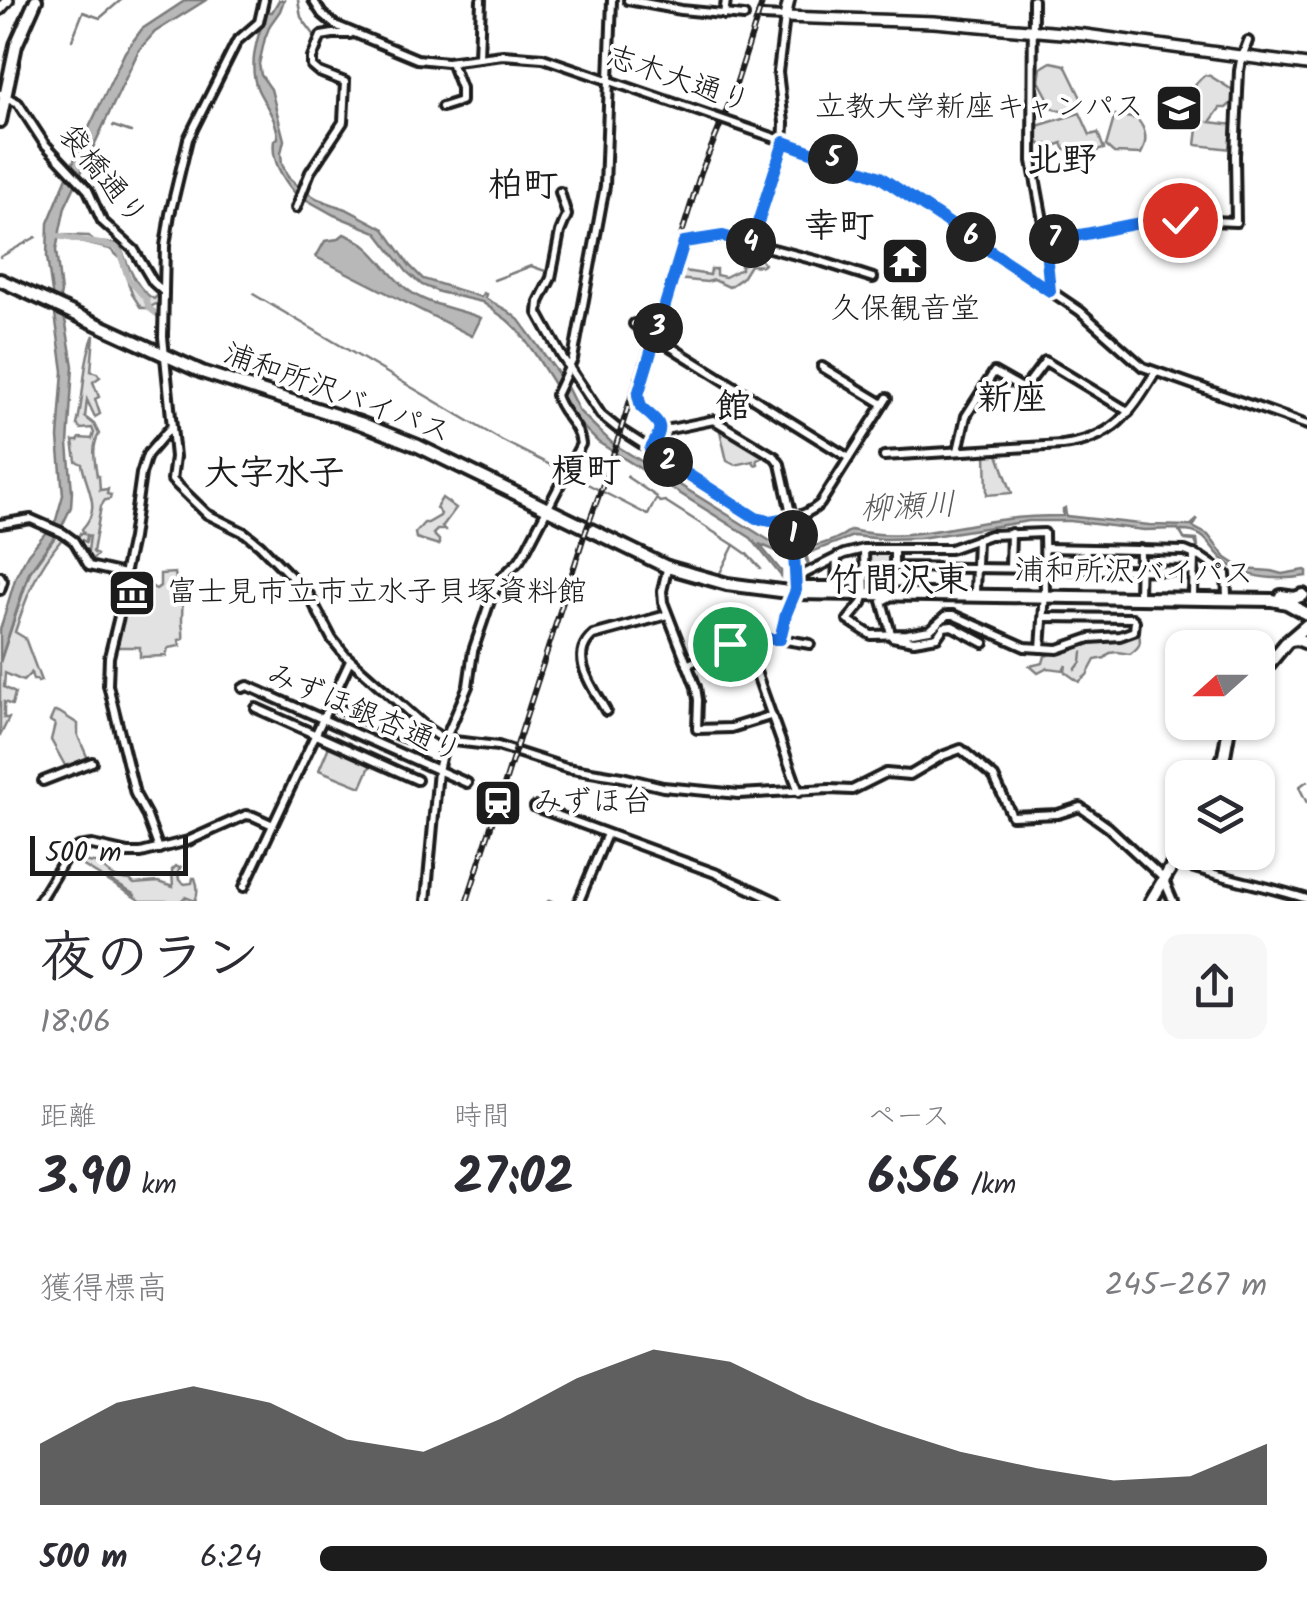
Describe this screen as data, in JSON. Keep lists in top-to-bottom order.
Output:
{
  "streets": {
    "highway": ["浦和所沢バイパス"],
    "street": ["志木大通り", "袋橋通り", "みずほ銀杏通り"]
  },
  "districts": [
    "北野",
    "柏町",
    "幸町",
    "新座",
    "館",
    "榎町",
    "大字水子",
    "竹間沢東"
  ],
  "water": ["柳瀬川"],
  "places": {
    "school or university": ["立教大学新座キャンパス"],
    "temple": ["久保観音堂"],
    "museum": ["富士見市立市立水子貝塚資料館"],
    "station": ["みずほ台"]
  },
  "scale_bar": "500 m",
  "north": "left",
  "page": {
    "pins": [
      "5",
      "6",
      "7",
      "4",
      "3",
      "2",
      "1"
    ],
    "scale": "500 m",
    "heading": ["夜のラン", "18:06"],
    "stats": [
      ["距離", "3.90 km"],
      ["時間", "27:02"],
      ["ペース", "6:56 /km"]
    ],
    "chart": ["獲得標高", "245–267 m"],
    "list": [
      {
        "name": "500 m",
        "note": "6:24"
      }
    ]
  }
}
